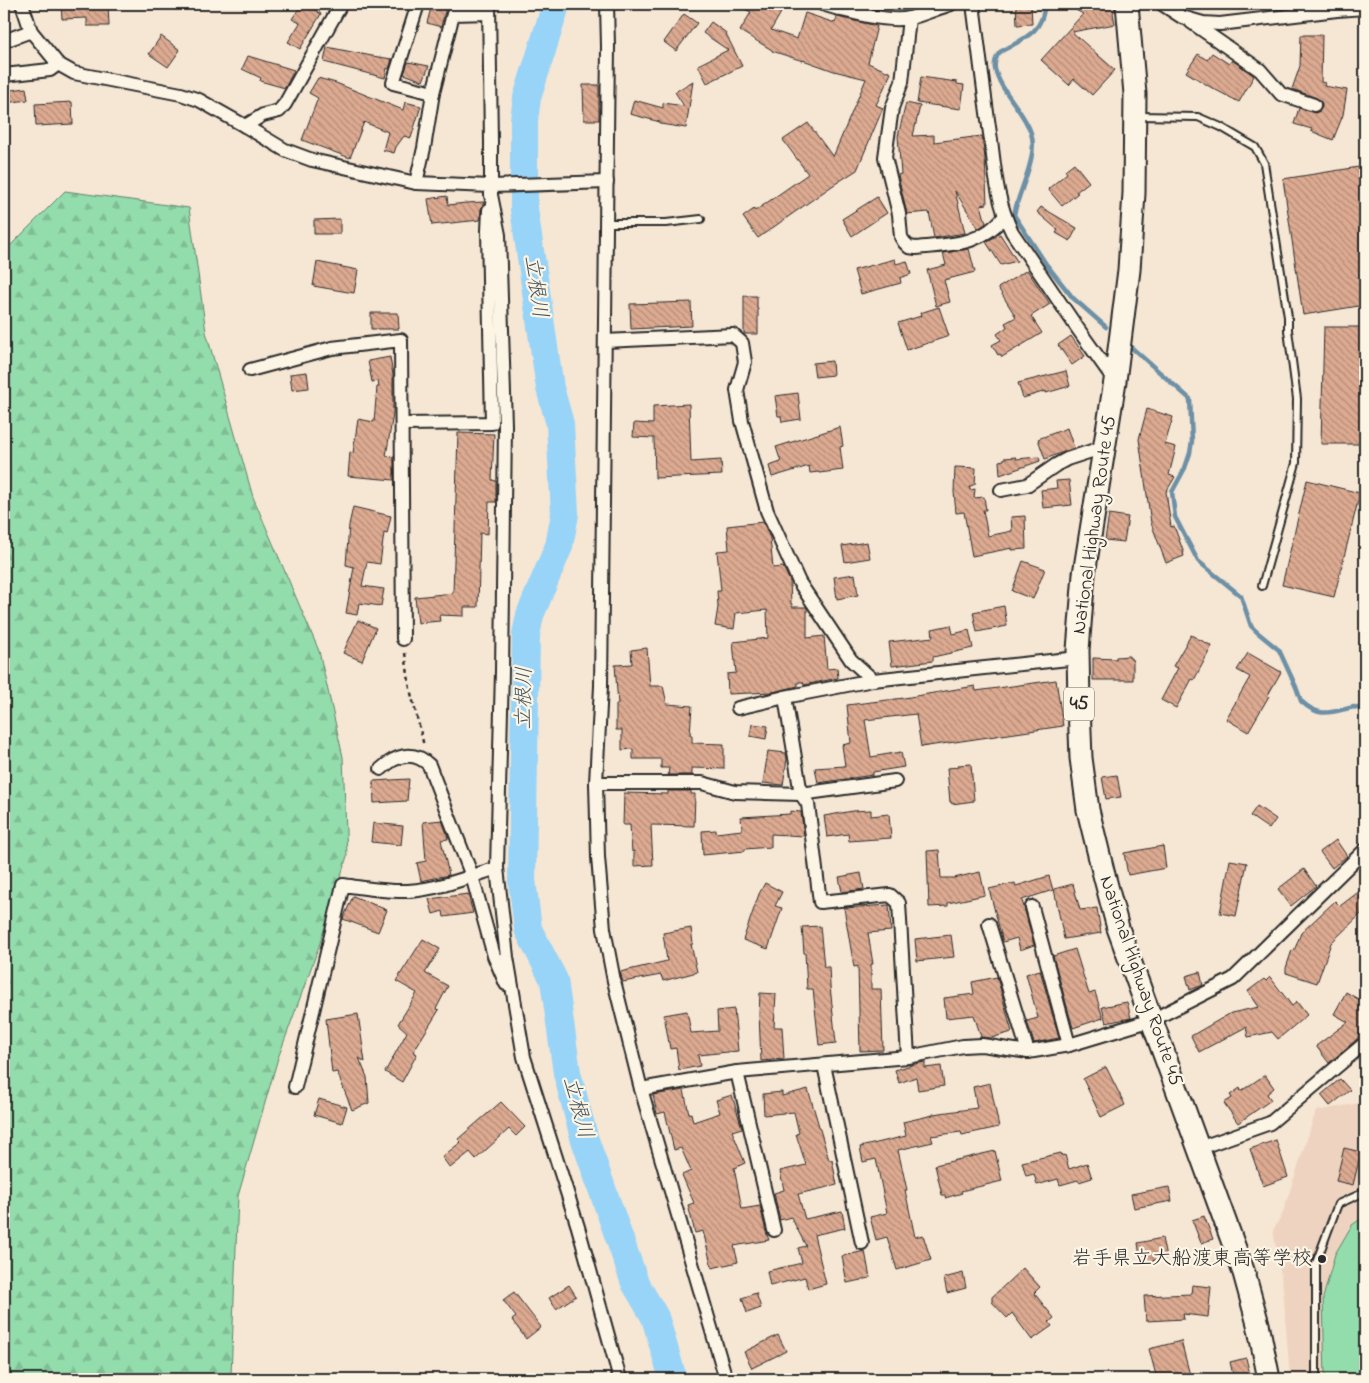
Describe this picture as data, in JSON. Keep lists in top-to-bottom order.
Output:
{
  "streets": {
    "highway": ["National Highway Route 45", "45"]
  },
  "water": ["立根川"],
  "places": ["岩手県立大船渡東高等学校"]
}
